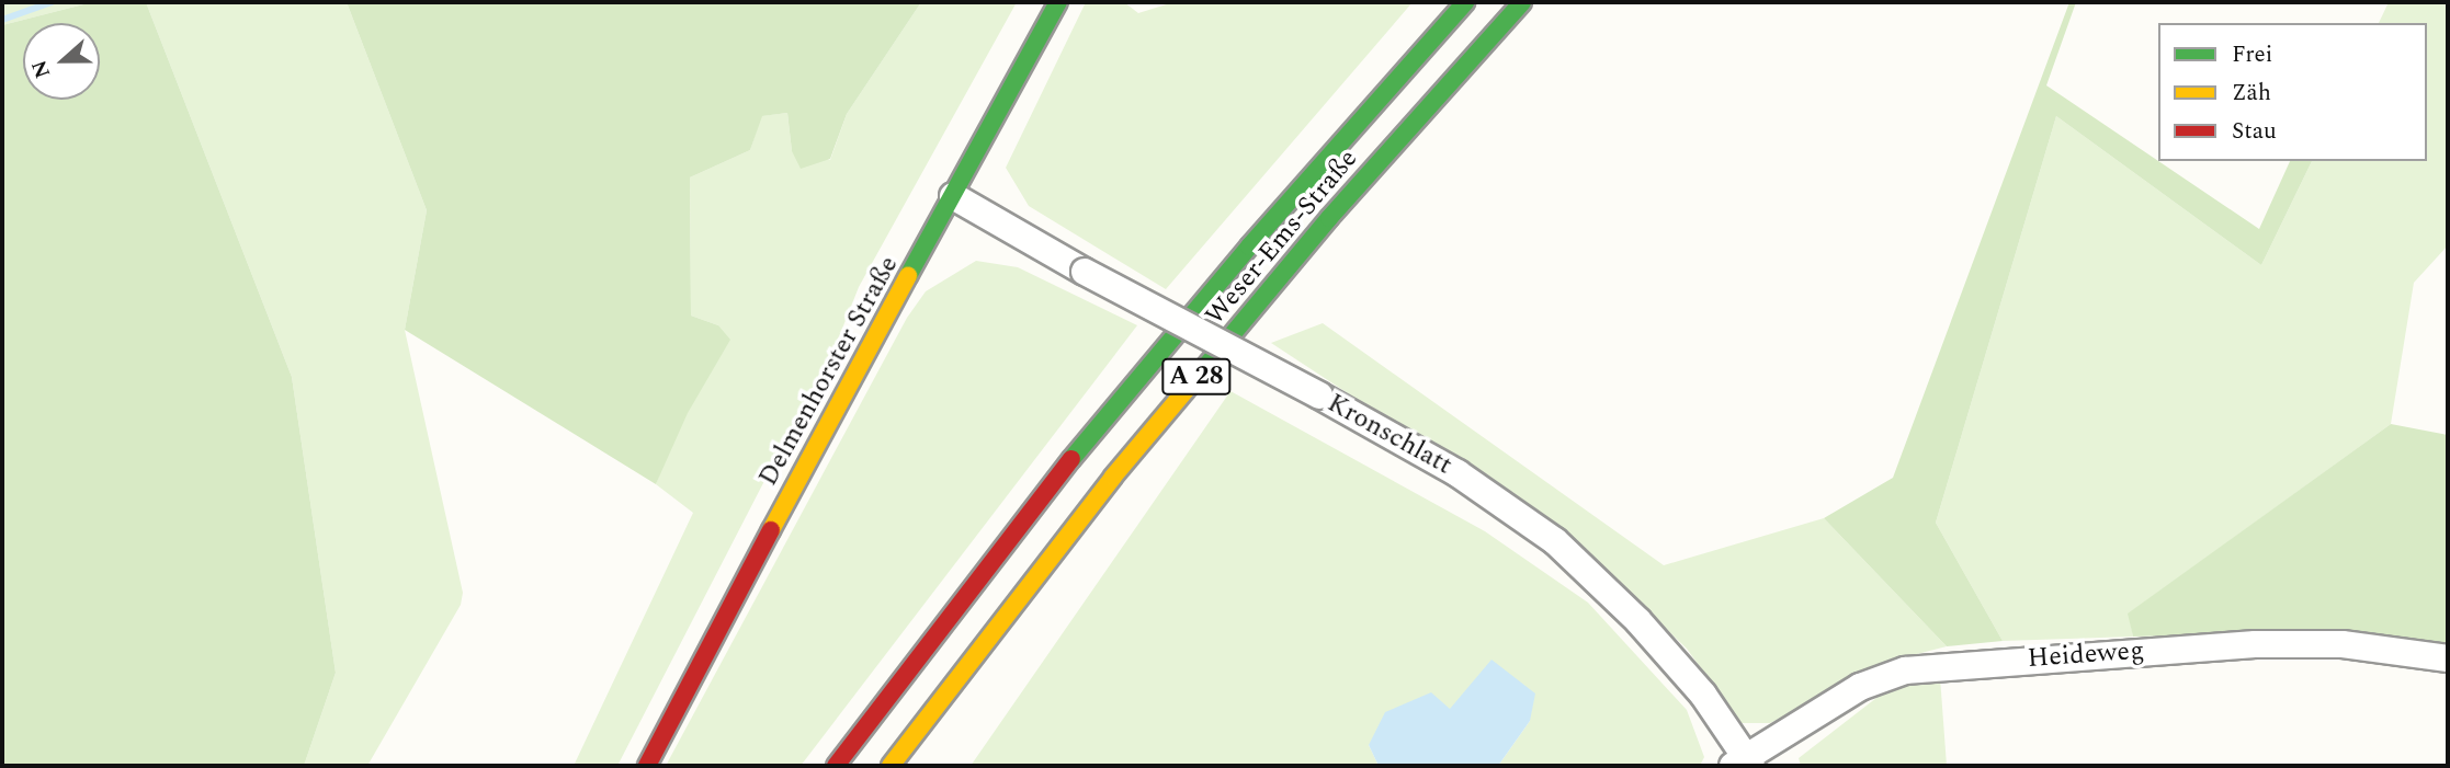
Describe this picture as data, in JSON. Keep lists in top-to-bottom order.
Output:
{
  "streets": {
    "main road": ["Weser-Ems-Straße", "Delmenhorster Straße", "A 28"],
    "street": ["Kronschlatt", "Heideweg"]
  },
  "crossings": [
    ["Delmenhorster Straße", "Kronschlatt"],
    ["Kronschlatt", "Heideweg"]
  ],
  "legend": ["Frei", "Zäh", "Stau"],
  "north": "left"
}
